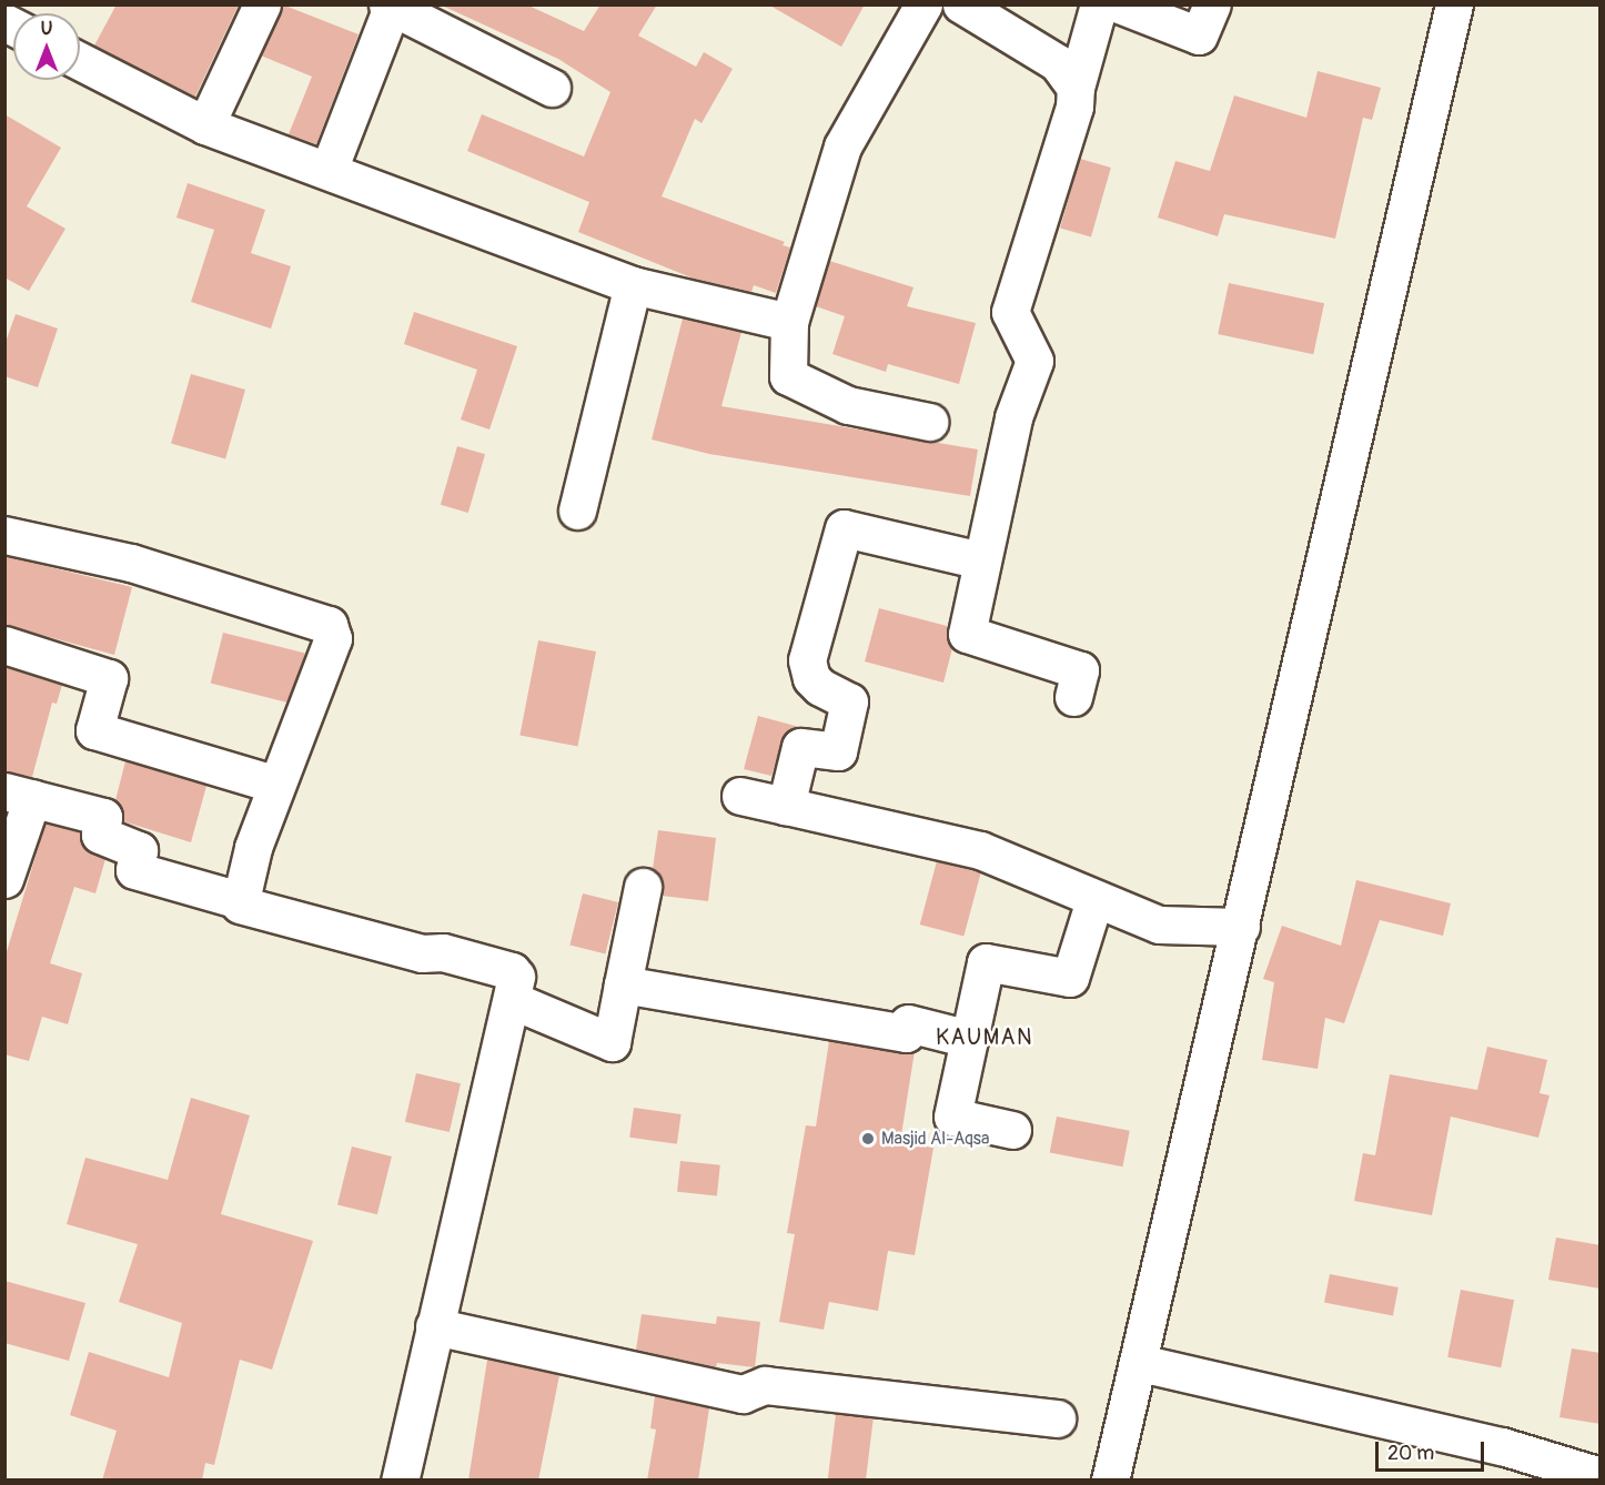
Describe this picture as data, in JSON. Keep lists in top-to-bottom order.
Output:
{
  "districts": ["KAUMAN"],
  "places": ["Masjid Al-Aqsa"],
  "scale_bar": "20 m",
  "north": "top"
}
